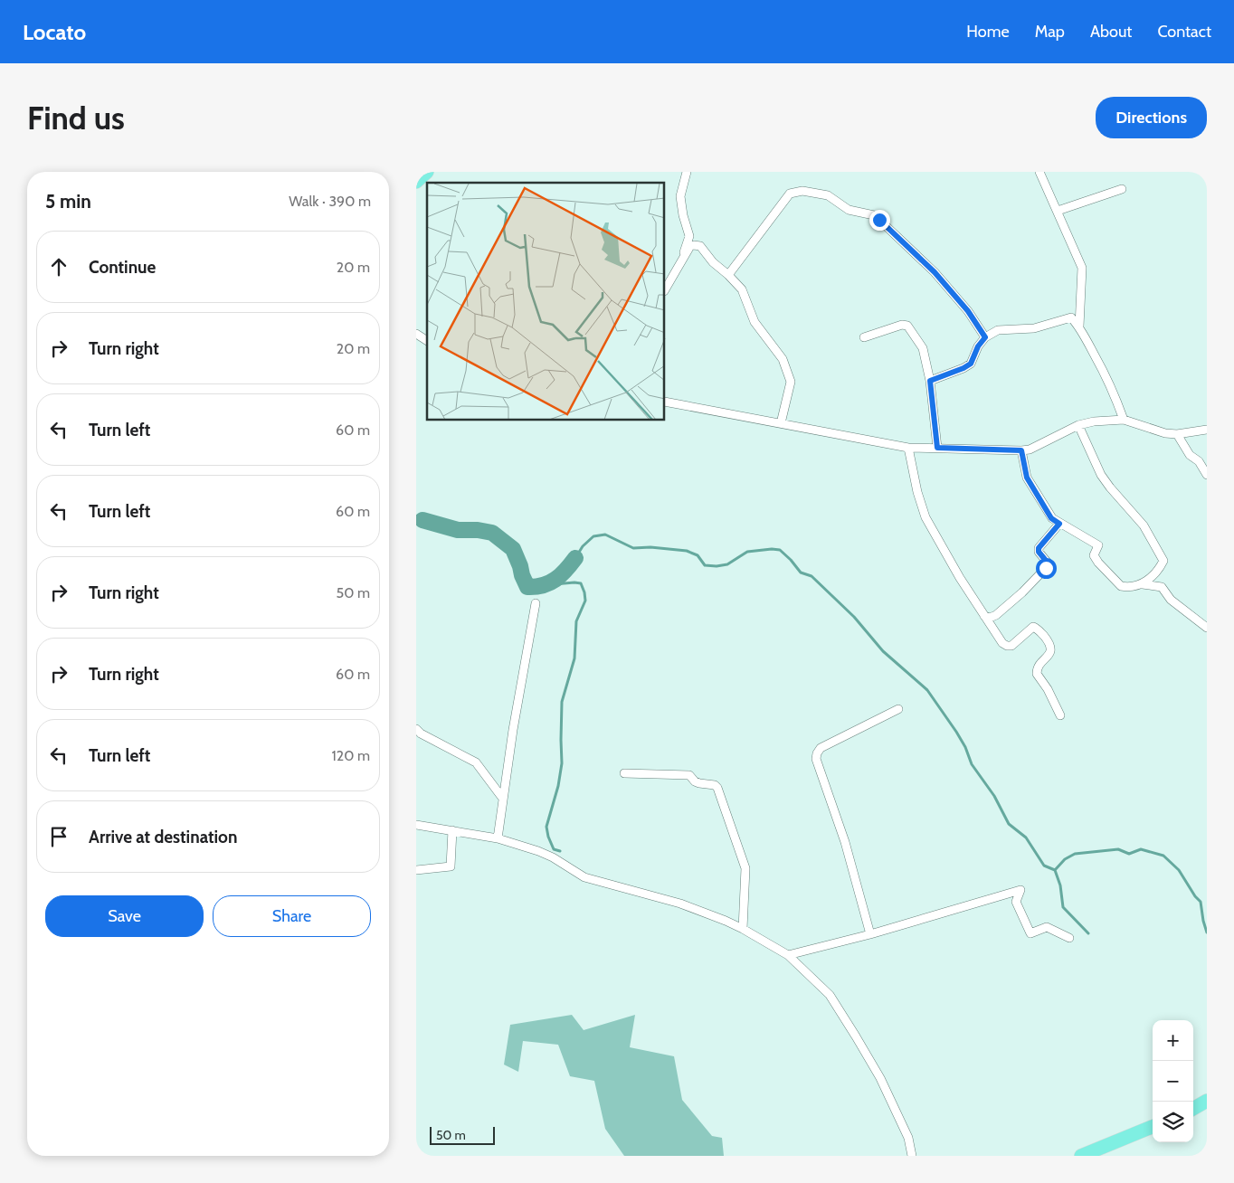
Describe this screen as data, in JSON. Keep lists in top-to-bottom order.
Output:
{
  "scale_bar": "50 m",
  "page": {
    "header": "Locato",
    "nav": [
      "Home",
      "Map",
      "About",
      "Contact"
    ],
    "buttons": [
      "Directions",
      ["Save", "Share"]
    ],
    "title": "Find us",
    "heading": ["5 min", "Walk · 390 m"],
    "list": [
      ["Continue", "20 m"],
      ["Turn right", "20 m"],
      ["Turn left", "60 m"],
      ["Turn left", "60 m"],
      ["Turn right", "50 m"],
      ["Turn right", "60 m"],
      ["Turn left", "120 m"],
      "Arrive at destination"
    ],
    "map_buttons": ["+", "−"],
    "scale": "50 m"
  }
}
